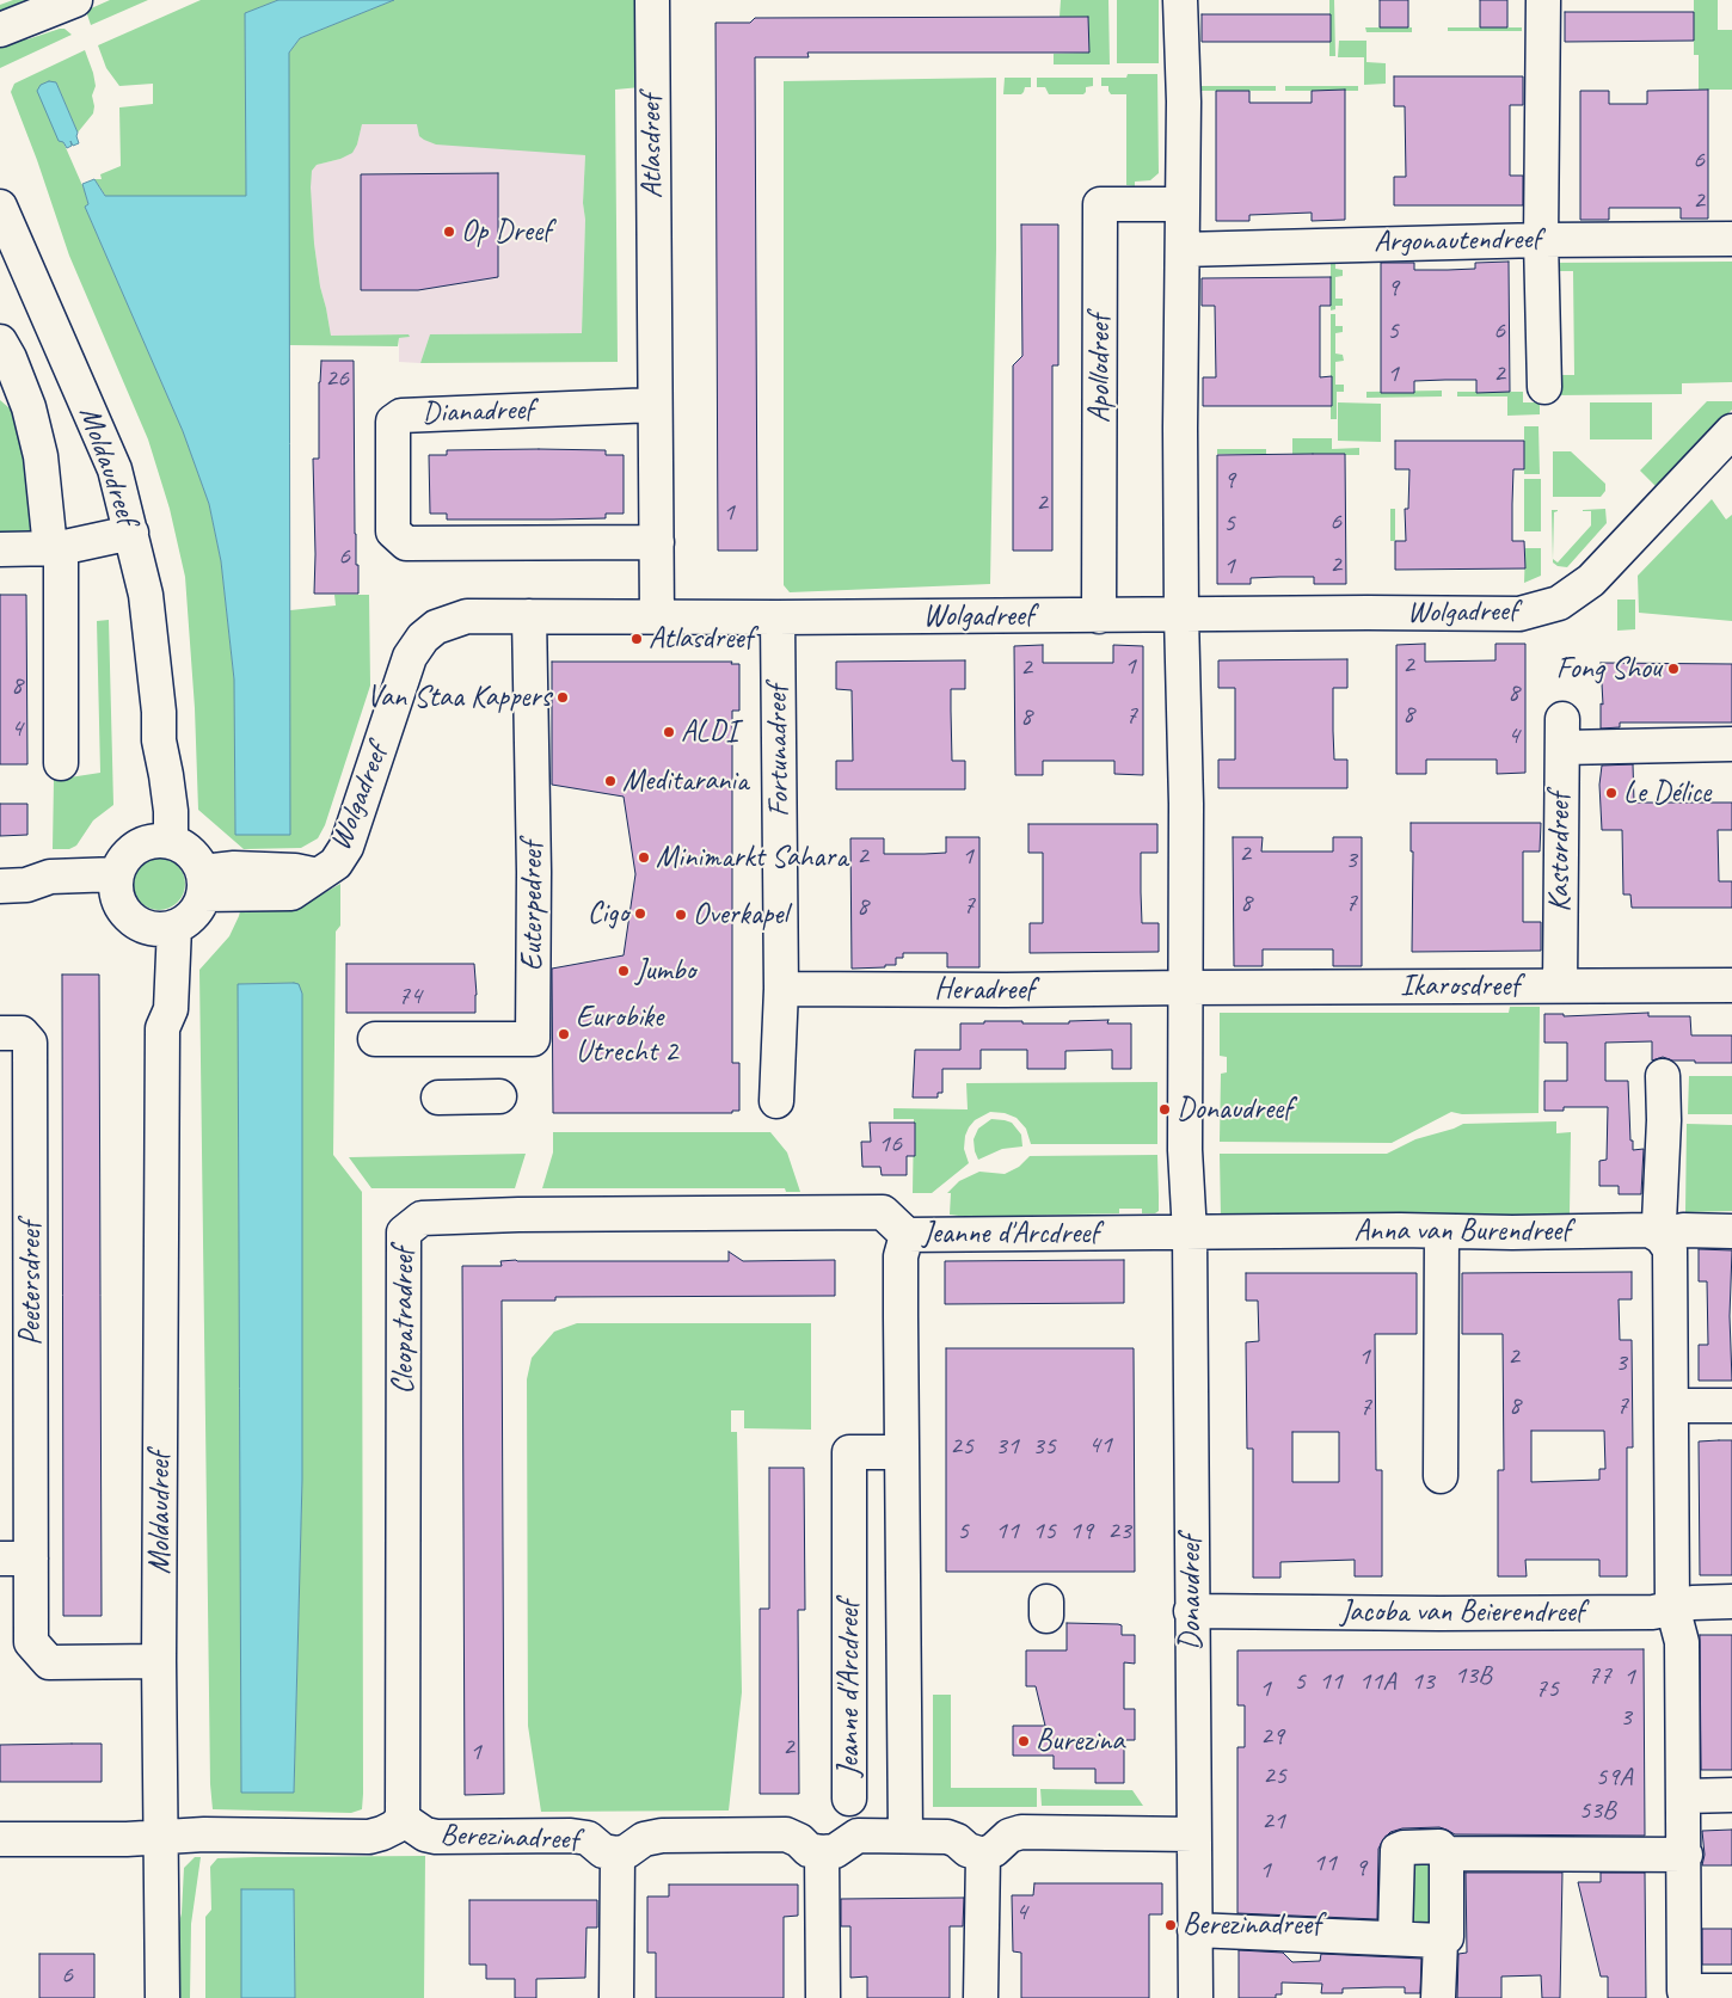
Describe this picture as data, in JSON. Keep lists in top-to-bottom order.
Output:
{
  "streets": {
    "main road": [
      "Atlasdreef",
      "Argonautendreef",
      "Apollodreef",
      "Dianadreef",
      "Moldaudreef",
      "Wolgadreef",
      "Fortunadreef",
      "Kastordreef",
      "Euterpedreef",
      "Ikarosdreef",
      "Heradreef",
      "Anna van Burendreef",
      "Jeanne d'Arcdreef",
      "Peetersdreef",
      "Cleopatradreef",
      "Donaudreef",
      "Jacoba van Beierendreef",
      "Berezinadreef"
    ]
  },
  "crossings": [
    ["Atlasdreef", "Dianadreef"],
    ["Atlasdreef", "Wolgadreef"],
    ["Apollodreef", "Wolgadreef"],
    ["Moldaudreef", "Wolgadreef"],
    ["Moldaudreef", "Peetersdreef"],
    ["Moldaudreef", "Berezinadreef"],
    ["Wolgadreef", "Fortunadreef"],
    ["Wolgadreef", "Euterpedreef"],
    ["Wolgadreef", "Donaudreef"],
    ["Fortunadreef", "Heradreef"],
    ["Kastordreef", "Ikarosdreef"],
    ["Ikarosdreef", "Heradreef"],
    ["Ikarosdreef", "Donaudreef"],
    ["Heradreef", "Donaudreef"],
    ["Anna van Burendreef", "Jeanne d'Arcdreef"],
    ["Anna van Burendreef", "Donaudreef"],
    ["Jeanne d'Arcdreef", "Cleopatradreef"],
    ["Jeanne d'Arcdreef", "Donaudreef"],
    ["Cleopatradreef", "Berezinadreef"],
    ["Donaudreef", "Jacoba van Beierendreef"]
  ],
  "places": [
    "Op Dreef",
    "Atlasdreef",
    "Fong Shou",
    "Van Staa Kappers",
    "ALDI",
    "Meditarania",
    "Le Délice",
    "Minimarkt Sahara",
    "Cigo",
    "Overkapel",
    "Jumbo",
    "Eurobike Utrecht 2",
    "Donaudreef",
    "Burezina",
    "Berezinadreef"
  ],
  "house_numbers": [
    "6",
    "2",
    "9",
    "5",
    "6",
    "1",
    "2",
    "26",
    "9",
    "2",
    "1",
    "6",
    "5",
    "6",
    "2",
    "1",
    "2",
    "1",
    "2",
    "8",
    "8",
    "8",
    "7",
    "8",
    "4",
    "4",
    "2",
    "2",
    "1",
    "3",
    "8",
    "7",
    "7",
    "8",
    "74",
    "16",
    "1",
    "2",
    "3",
    "8",
    "7",
    "7",
    "41",
    "25",
    "31",
    "35",
    "5",
    "11",
    "15",
    "19",
    "23",
    "13B",
    "77",
    "1",
    "5",
    "11",
    "11A",
    "13",
    "1",
    "75",
    "3",
    "29",
    "2",
    "1",
    "25",
    "59A",
    "53B",
    "21",
    "11",
    "9",
    "1",
    "4",
    "6"
  ]
}
